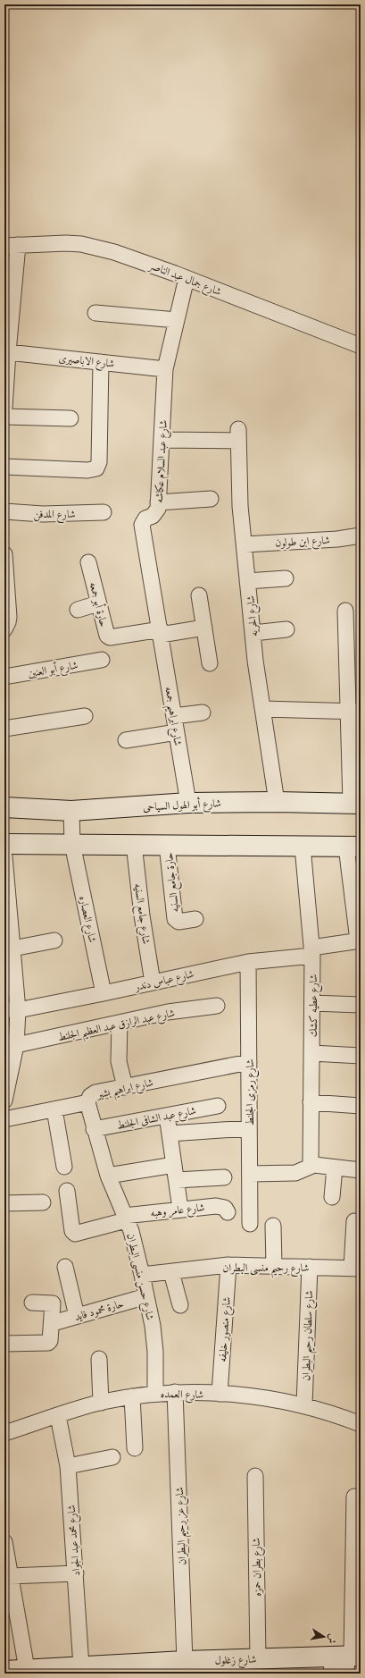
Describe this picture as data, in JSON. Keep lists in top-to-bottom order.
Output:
{
  "streets": {
    "main road": ["شارع أبو الهول السياحى", "شارع زغلول"],
    "street": [
      "شارع جمال عبد الناصر",
      "شارع الاباصيرى",
      "شارع عبد السلام عكاشه",
      "شارع المدفن",
      "شارع ابن طولون",
      "حارة أبو جمعه",
      "شارع الحريه",
      "شارع أبو العنين",
      "شارع ابراهيم جمعه",
      "حارة جامع السنيه",
      "شارع جامع السنيه",
      "شارع العصاره",
      "شارع عباس دندر",
      "شارع عطيه كشك",
      "شارع عبد الرازق عبد العظيم الجلنط",
      "شارع ابراهيم بشير",
      "شارع رمزى الجلنط",
      "شارع عبد الشافى الجلنط",
      "شارع عامر وهبه",
      "شارع رحيم منسى البطران",
      "شارع حسن منسى البطران",
      "حارة محمود فايد",
      "شارع منصور خليفه",
      "شارع سلطان رحيم البطران",
      "شارع العمده",
      "شارع عز رحيم البطران",
      "شارع محمد عبد الجواد",
      "شارع بطران حمزه"
    ]
  },
  "crossings": [
    ["شارع جمال عبد الناصر", "شارع عبد السلام عكاشه"],
    ["شارع الاباصيرى", "شارع عبد السلام عكاشه"],
    ["شارع عبد السلام عكاشه", "حارة أبو جمعه"],
    ["شارع عبد السلام عكاشه", "شارع الحريه"],
    ["شارع عبد السلام عكاشه", "شارع ابراهيم جمعه"],
    ["شارع ابن طولون", "شارع الحريه"],
    ["حارة أبو جمعه", "شارع ابراهيم جمعه"],
    ["شارع الحريه", "شارع أبو الهول السياحى"],
    ["شارع ابراهيم جمعه", "شارع أبو الهول السياحى"],
    ["شارع أبو الهول السياحى", "شارع العصاره"],
    ["شارع جامع السنيه", "شارع عباس دندر"],
    ["شارع العصاره", "شارع عباس دندر"],
    ["شارع عباس دندر", "شارع عطيه كشك"],
    ["شارع عباس دندر", "شارع رمزى الجلنط"],
    ["شارع ابراهيم بشير", "شارع رمزى الجلنط"],
    ["شارع ابراهيم بشير", "شارع حسن منسى البطران"],
    ["شارع عبد الشافى الجلنط", "شارع حسن منسى البطران"],
    ["شارع عامر وهبه", "شارع حسن منسى البطران"],
    ["شارع رحيم منسى البطران", "شارع حسن منسى البطران"],
    ["شارع رحيم منسى البطران", "شارع منصور خليفه"],
    ["شارع رحيم منسى البطران", "شارع سلطان رحيم البطران"],
    ["شارع حسن منسى البطران", "حارة محمود فايد"],
    ["شارع حسن منسى البطران", "شارع العمده"],
    ["شارع منصور خليفه", "شارع العمده"],
    ["شارع سلطان رحيم البطران", "شارع العمده"],
    ["شارع العمده", "شارع عز رحيم البطران"],
    ["شارع العمده", "شارع محمد عبد الجواد"],
    ["شارع عز رحيم البطران", "شارع زغلول"],
    ["شارع محمد عبد الجواد", "شارع زغلول"],
    ["شارع بطران حمزه", "شارع زغلول"]
  ],
  "north": "right"
}
